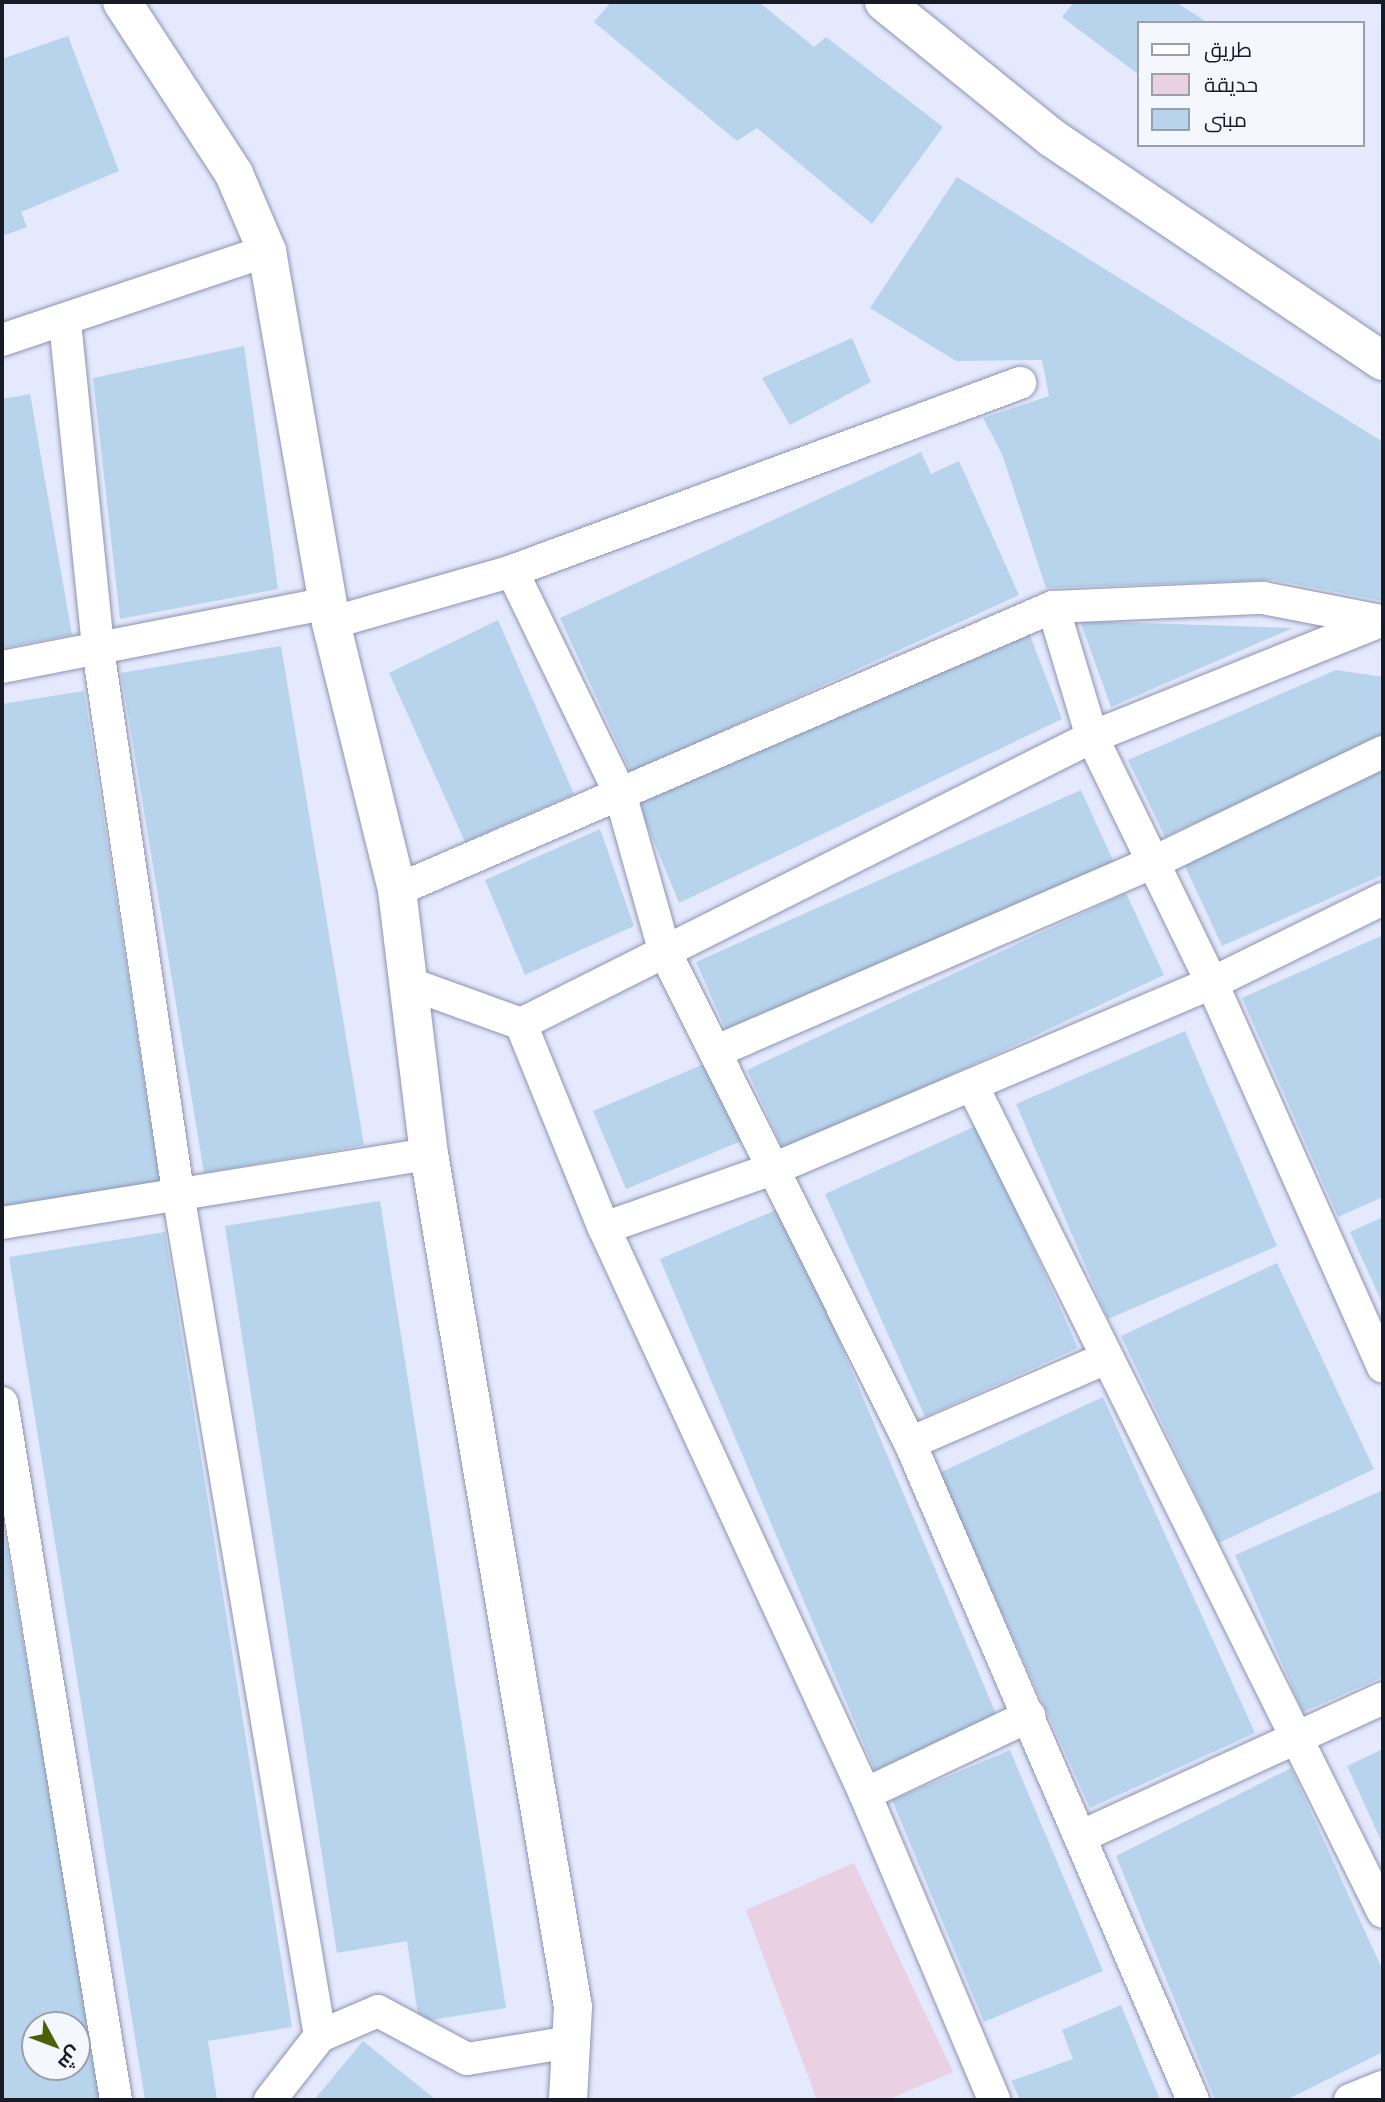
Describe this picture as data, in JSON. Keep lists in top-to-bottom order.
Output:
{
  "legend": ["طريق", "حديقة", "مبنى"],
  "north": "bottom right"
}
